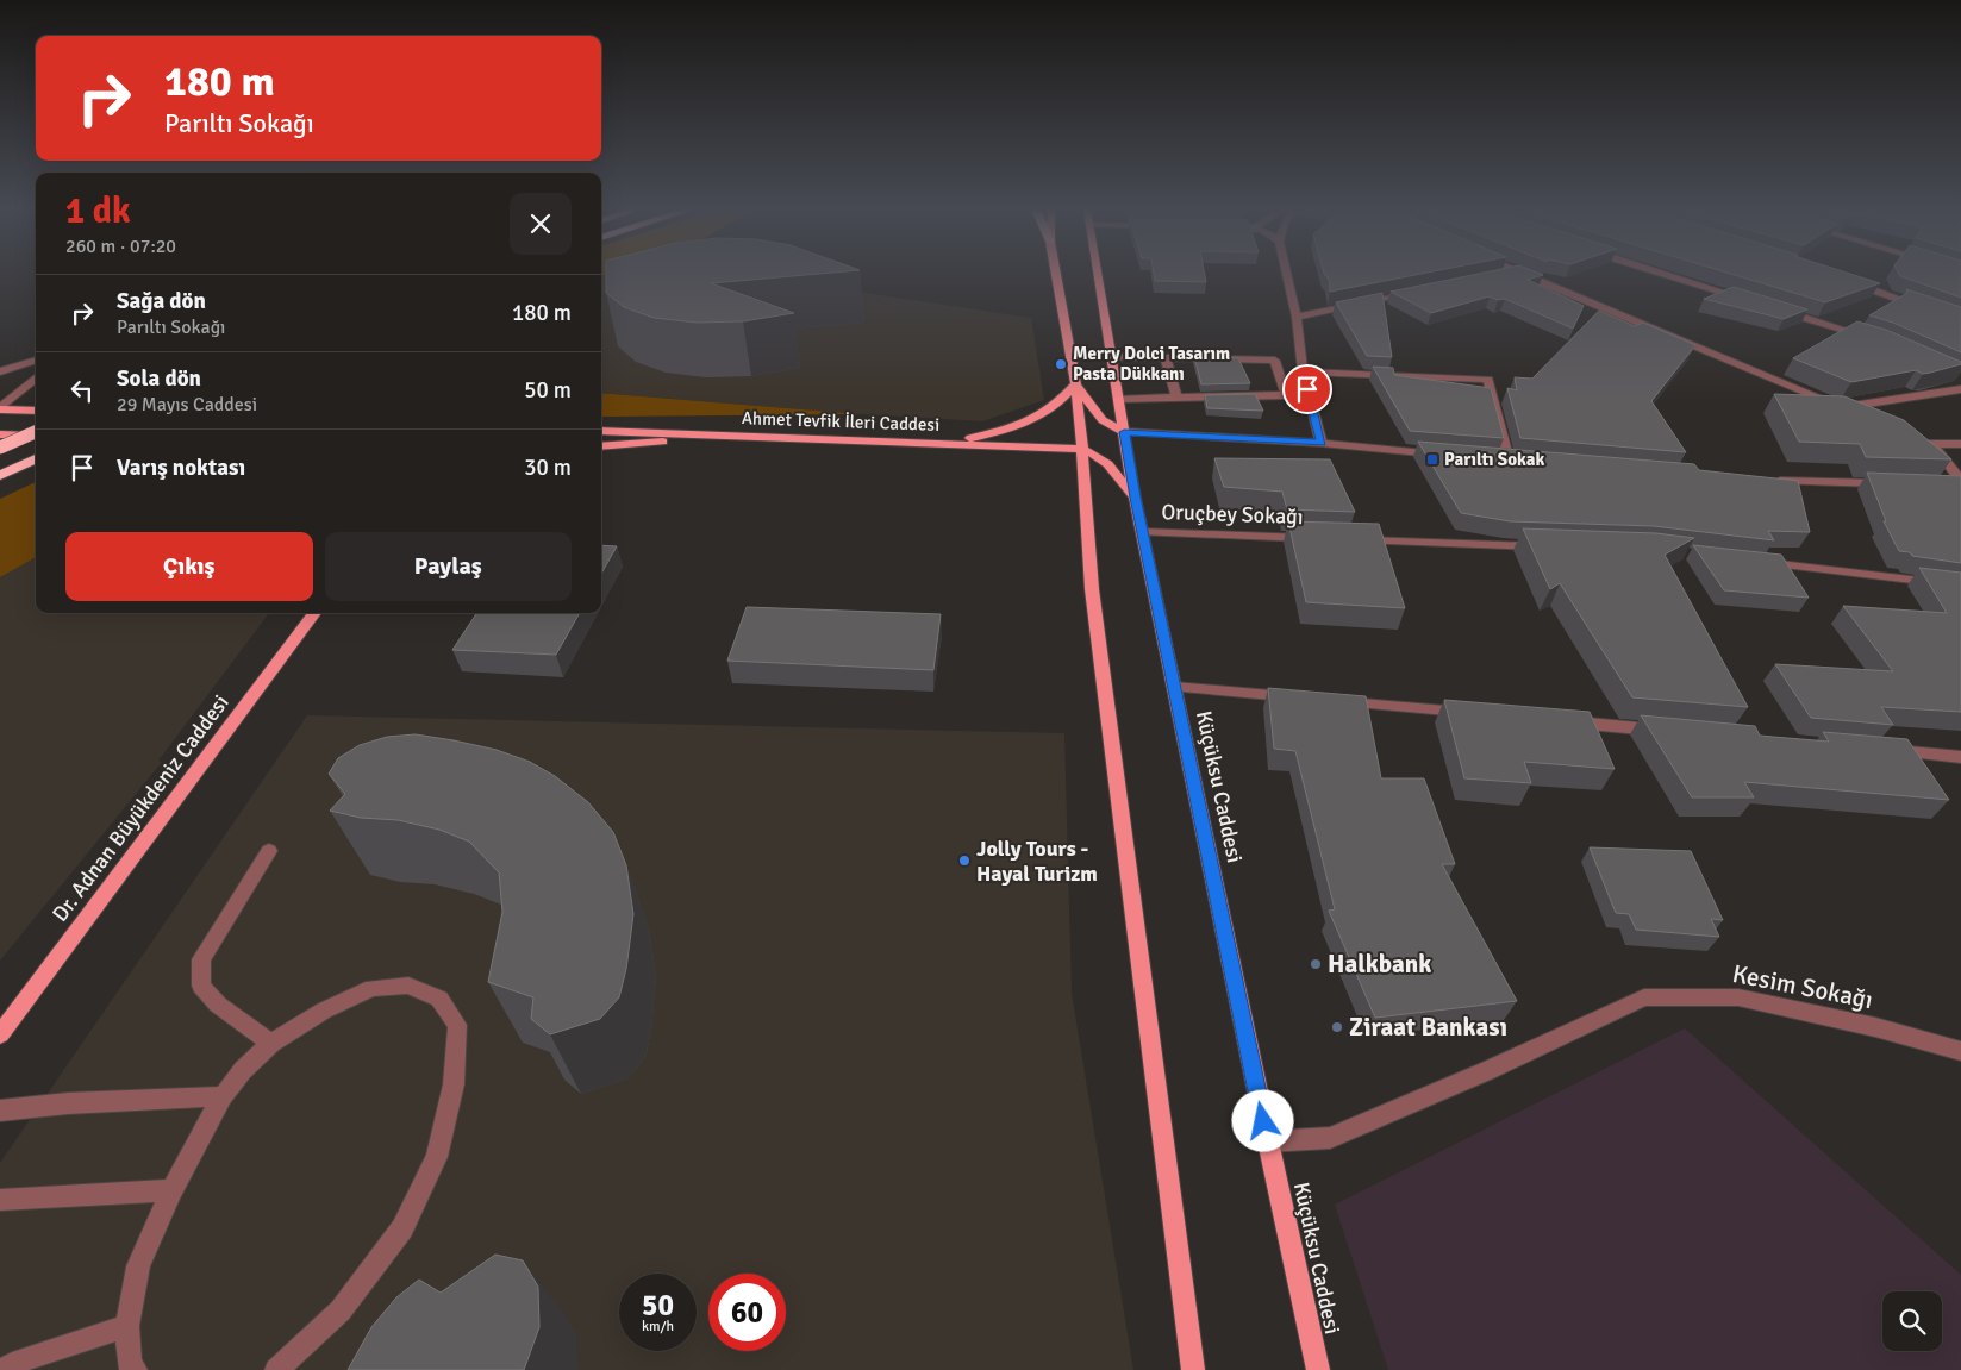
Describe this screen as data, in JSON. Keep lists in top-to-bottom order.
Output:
{
  "streets": {
    "main road": ["Ahmet Tevfik İleri Caddesi", "Küçüksu Caddesi", "Dr. Adnan Büyükdeniz Caddesi"],
    "street": ["Oruçbey Sokağı", "Kesim Sokağı"]
  },
  "crossings": [
    ["Oruçbey Sokağı", "Küçüksu Caddesi"],
    ["Küçüksu Caddesi", "Kesim Sokağı"]
  ],
  "places": {
    "other": [
      "Merry Dolci Tasarım Pasta Dükkanı",
      "Jolly Tours - Hayal Turizm",
      "Halkbank",
      "Ziraat Bankası"
    ],
    "transit": ["Parıltı Sokak"]
  },
  "page": {
    "turn": ["180 m", "Parıltı Sokağı"],
    "heading": ["1 dk", "260 m · 07:20"],
    "list": [
      {
        "name": "Sağa dön",
        "note": "Parıltı Sokağı",
        "value": "180 m"
      },
      {
        "name": "Sola dön",
        "note": "29 Mayıs Caddesi",
        "value": "50 m"
      },
      {
        "name": "Varış noktası",
        "value": "30 m"
      }
    ],
    "buttons": ["Çıkış", "Paylaş"],
    "speed": "50 km/h",
    "limit": "60"
  }
}
